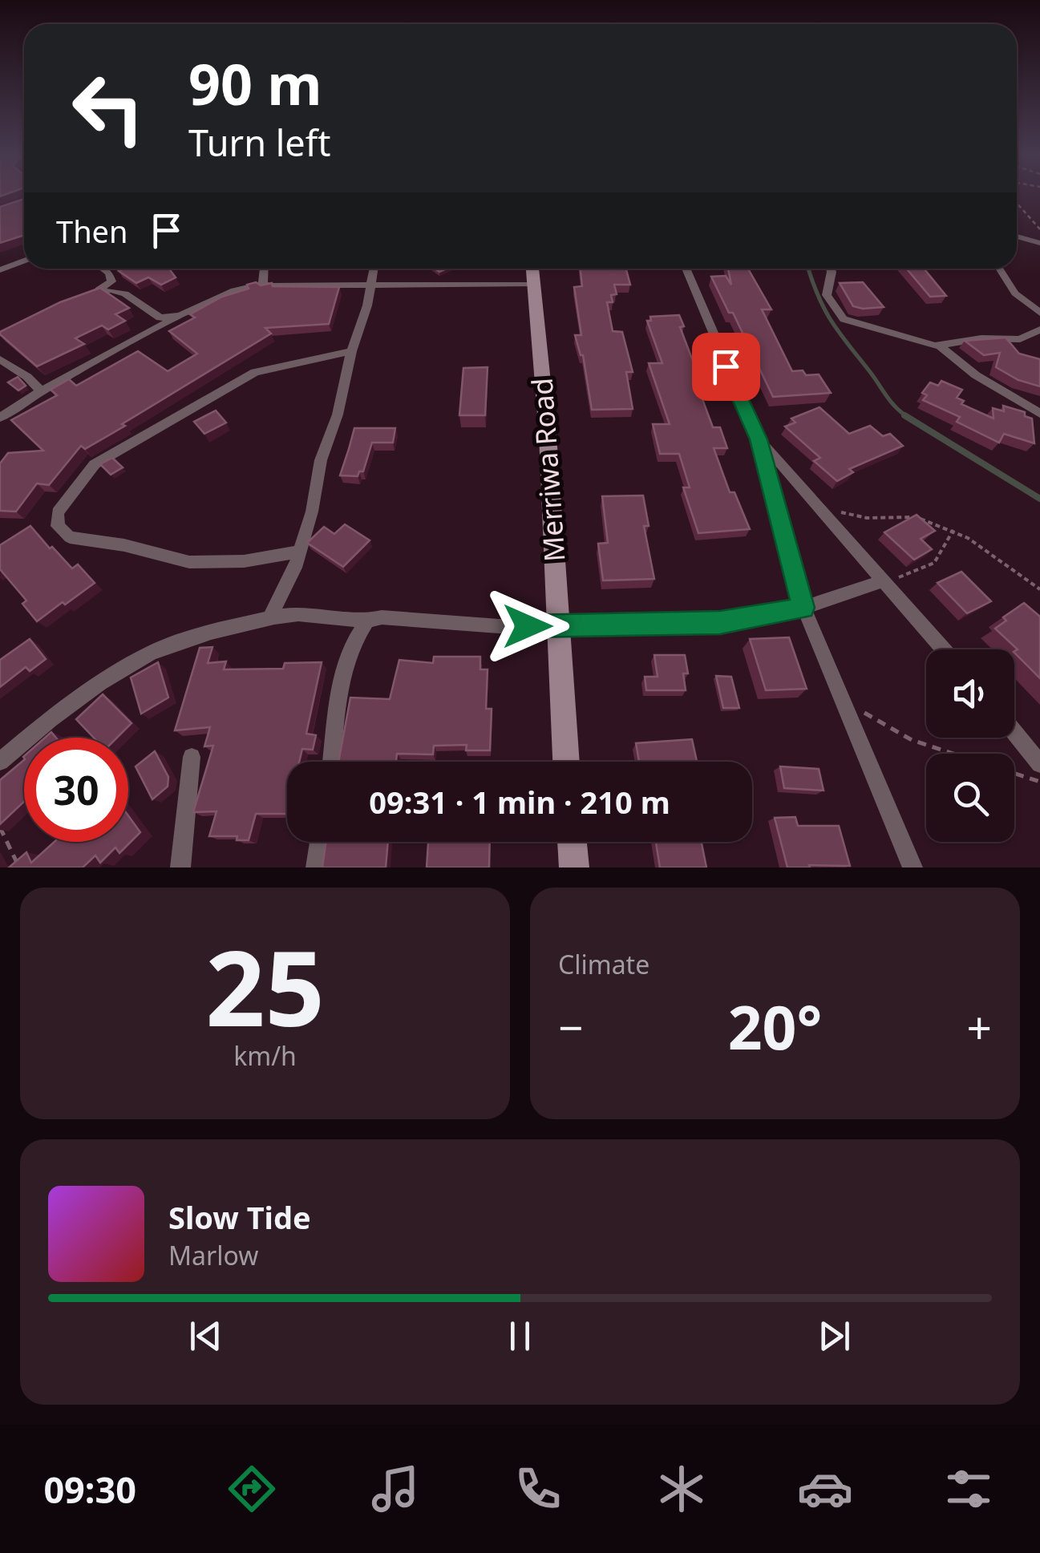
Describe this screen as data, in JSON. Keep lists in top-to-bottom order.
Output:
{
  "streets": {
    "street": ["Merriwa Road"]
  },
  "page": {
    "turn": ["90 m", "Turn left"],
    "then": "Then",
    "limit": "30",
    "trip": "09:31 · 1 min · 210 m",
    "tile": [
      ["25", "km/h"],
      "Climate"
    ],
    "heat": ["−", "20°", "+"],
    "song": ["Slow Tide", "Marlow"],
    "tabs": "09:30"
  }
}
